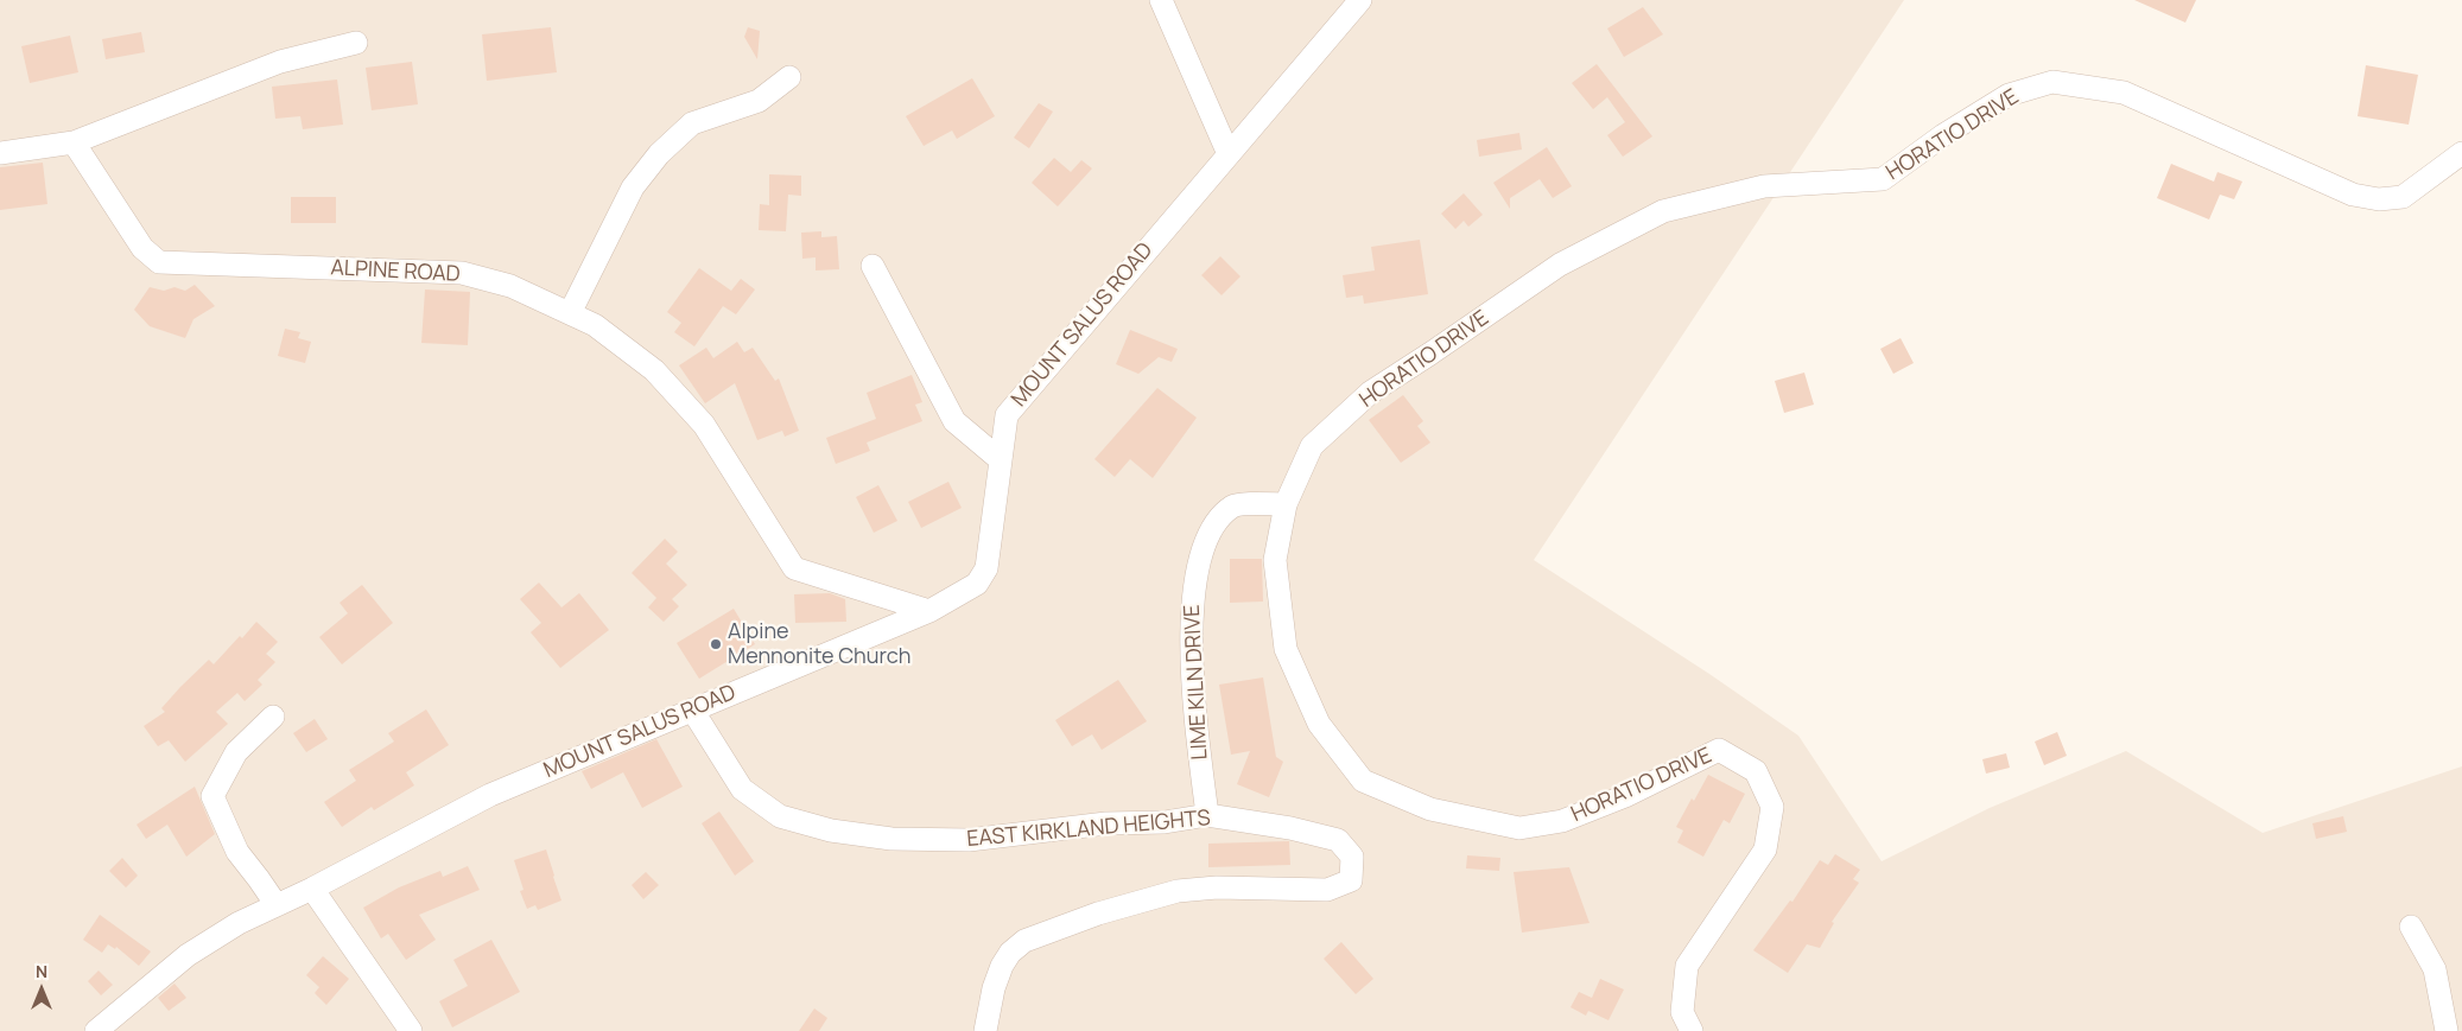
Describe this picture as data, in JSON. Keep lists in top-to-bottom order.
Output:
{
  "streets": {
    "street": [
      "HORATIO DRIVE",
      "ALPINE ROAD",
      "MOUNT SALUS ROAD",
      "LIME KILN DRIVE",
      "EAST KIRKLAND HEIGHTS"
    ]
  },
  "crossings": [
    ["HORATIO DRIVE", "LIME KILN DRIVE"],
    ["ALPINE ROAD", "MOUNT SALUS ROAD"],
    ["MOUNT SALUS ROAD", "EAST KIRKLAND HEIGHTS"],
    ["LIME KILN DRIVE", "EAST KIRKLAND HEIGHTS"]
  ],
  "places": ["Alpine Mennonite Church"],
  "north": "top"
}
